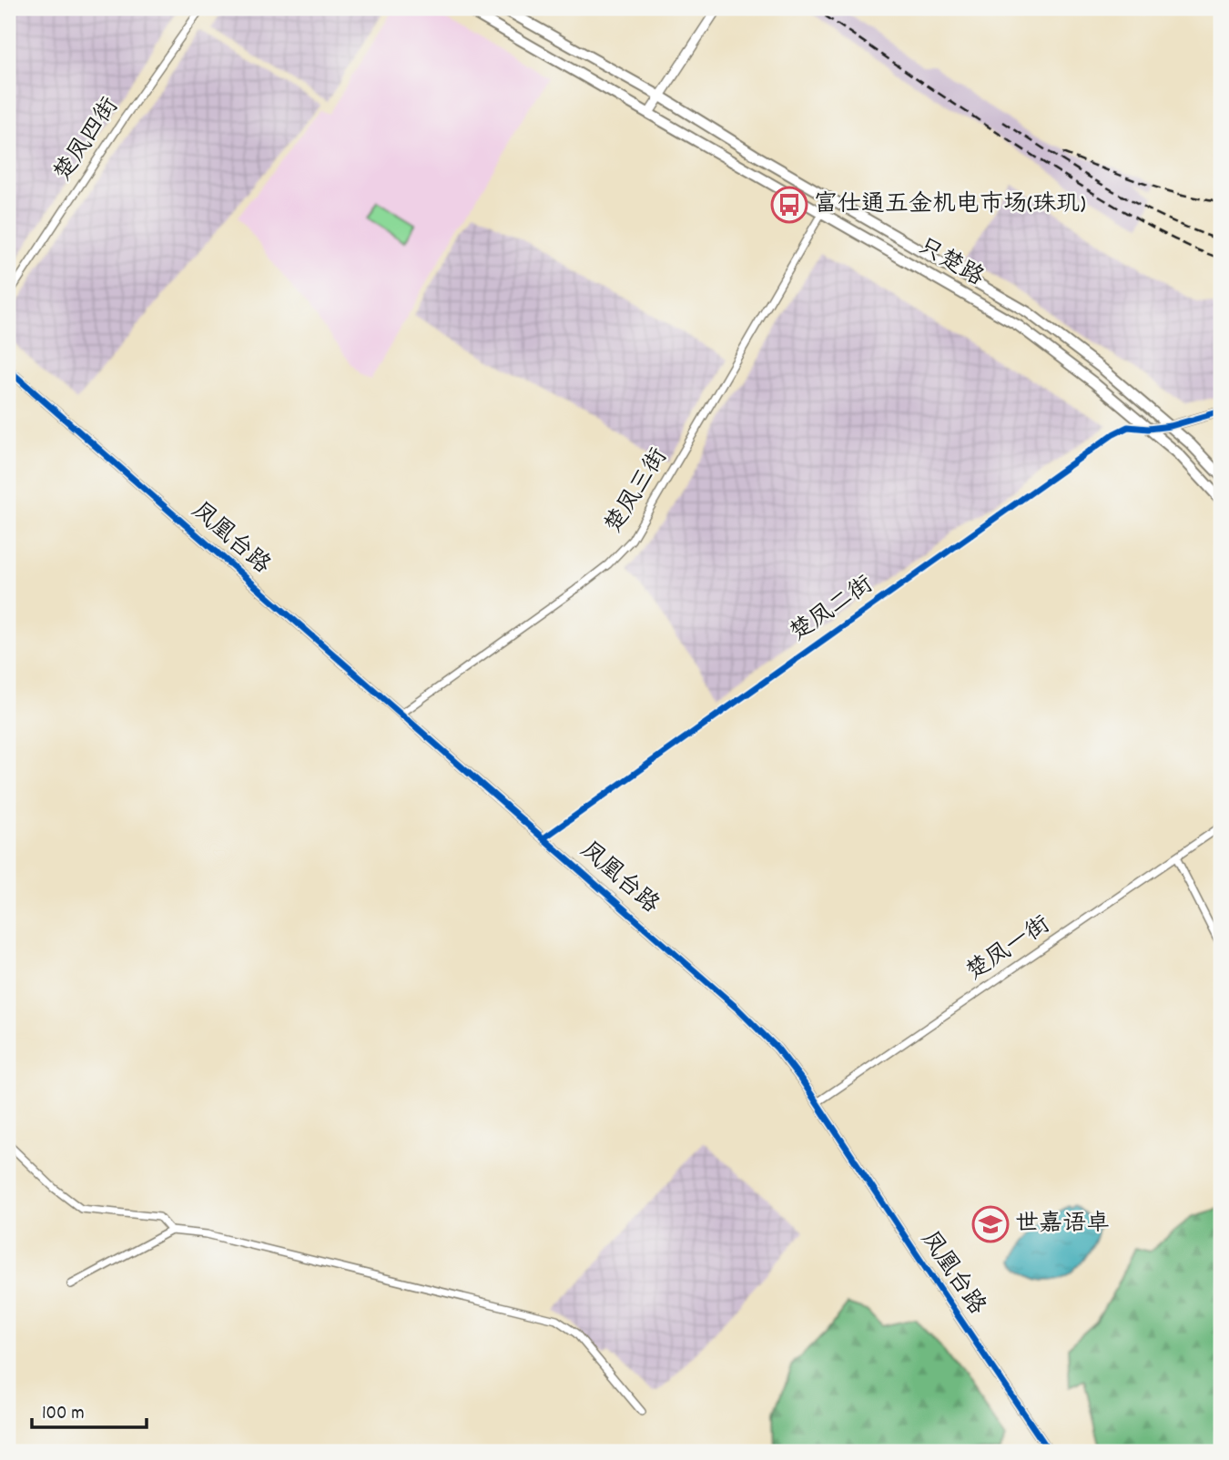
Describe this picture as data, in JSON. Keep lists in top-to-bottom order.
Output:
{
  "streets": {
    "main road": ["只楚路"],
    "street": [
      "楚凤四街",
      "楚凤三街",
      "凤凰台路",
      "楚凤二街",
      "楚凤一街"
    ]
  },
  "crossings": [
    ["只楚路", "楚凤三街"],
    ["只楚路", "楚凤二街"],
    ["楚凤三街", "凤凰台路"],
    ["凤凰台路", "楚凤二街"],
    ["凤凰台路", "楚凤一街"]
  ],
  "places": {
    "bus stop": ["富仕通五金机电市场(珠玑)"],
    "school or university": ["世嘉语卓"]
  },
  "scale_bar": "100 m"
}
